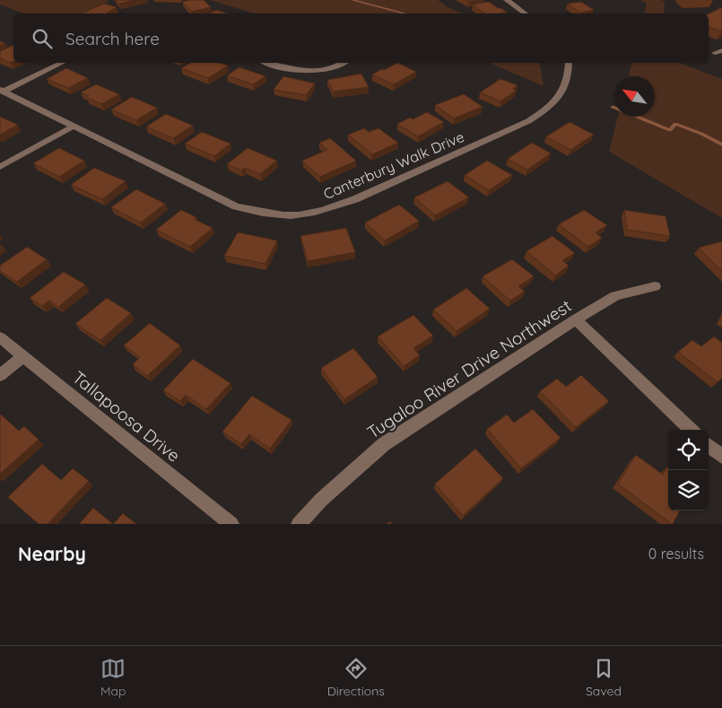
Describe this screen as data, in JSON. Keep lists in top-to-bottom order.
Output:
{
  "streets": {
    "street": ["Canterbury Walk Drive", "Tugaloo River Drive Northwest", "Tallapoosa Drive"]
  },
  "north": "top left",
  "page": {
    "search": "Search here",
    "heading": ["Nearby", "0 results"],
    "nav": ["Map", "Directions", "Saved"]
  }
}
